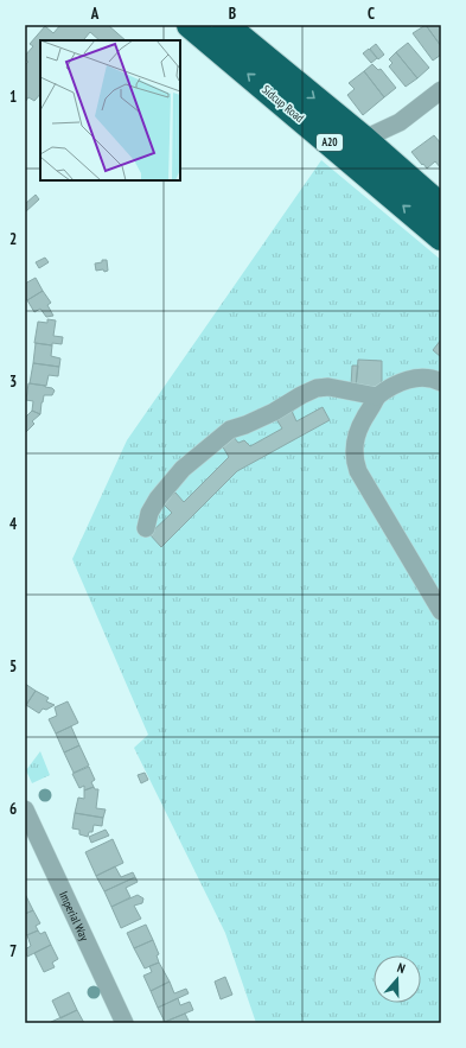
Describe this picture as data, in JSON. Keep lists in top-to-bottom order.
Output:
{
  "streets": {
    "highway": ["Sidcup Road", "A20"],
    "street": ["Imperial Way"]
  },
  "north": "top",
  "grid": {
    "columns": ["A", "B", "C"],
    "rows": [
      "1",
      "2",
      "3",
      "4",
      "5",
      "6",
      "7"
    ]
  }
}
